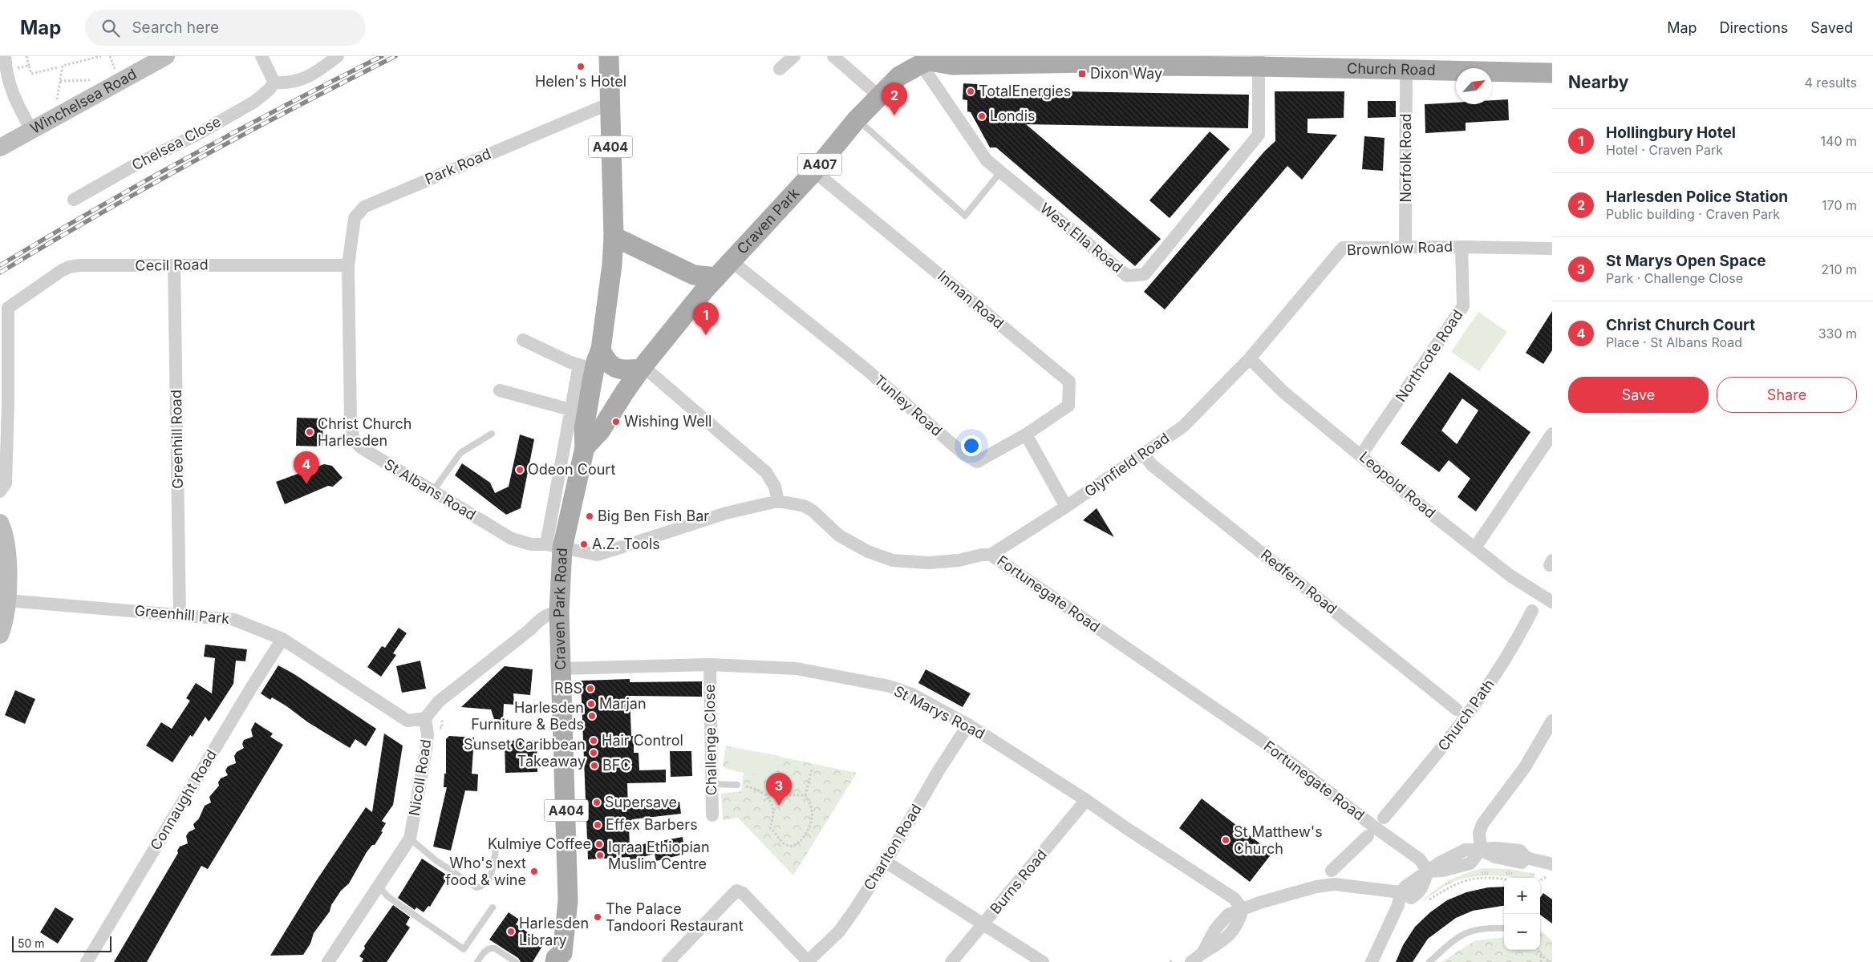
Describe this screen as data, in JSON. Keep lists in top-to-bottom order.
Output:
{
  "streets": {
    "main road": [
      "Church Road",
      "A404",
      "A407",
      "Craven Park",
      "Craven Park Road"
    ],
    "street": [
      "Winchelsea Road",
      "Chelsea Close",
      "Norfolk Road",
      "Park Road",
      "West Ella Road",
      "Brownlow Road",
      "Cecil Road",
      "Inman Road",
      "Northcote Road",
      "Tunley Road",
      "Greenhill Road",
      "Glynfield Road",
      "Leopold Road",
      "St Albans Road",
      "Redfern Road",
      "Fortunegate Road",
      "Greenhill Park",
      "St Marys Road",
      "Church Path",
      "Challenge Close",
      "Nicoll Road",
      "Connaught Road",
      "Charlton Road",
      "Burns Road"
    ]
  },
  "crossings": [
    ["Church Road", "Norfolk Road"],
    ["Church Road", "Craven Park"],
    ["Church Road", "West Ella Road"],
    ["A404", "Park Road"],
    ["A404", "Craven Park Road"],
    ["Norfolk Road", "Brownlow Road"],
    ["Park Road", "Cecil Road"],
    ["Park Road", "St Albans Road"],
    ["Craven Park", "West Ella Road"],
    ["Craven Park", "Inman Road"],
    ["Craven Park", "Tunley Road"],
    ["Brownlow Road", "Northcote Road"],
    ["Brownlow Road", "Glynfield Road"],
    ["Brownlow Road", "Leopold Road"],
    ["Cecil Road", "Greenhill Road"],
    ["Cecil Road", "St Albans Road"],
    ["Inman Road", "Tunley Road"],
    ["Northcote Road", "Leopold Road"],
    ["Greenhill Road", "Greenhill Park"],
    ["Glynfield Road", "Leopold Road"],
    ["Glynfield Road", "Redfern Road"],
    ["Glynfield Road", "Fortunegate Road"],
    ["St Albans Road", "Fortunegate Road"],
    ["St Albans Road", "Craven Park Road"],
    ["Craven Park Road", "St Marys Road"],
    ["Craven Park Road", "Nicoll Road"],
    ["Greenhill Park", "Nicoll Road"],
    ["Greenhill Park", "Connaught Road"],
    ["St Marys Road", "Challenge Close"],
    ["St Marys Road", "Charlton Road"],
    ["St Marys Road", "Burns Road"]
  ],
  "places": {
    "other": [
      "Helen's Hotel",
      "TotalEnergies",
      "Londis",
      "Wishing Well",
      "Christ Church Harlesden",
      "Odeon Court",
      "Big Ben Fish Bar",
      "A.Z. Tools",
      "RBS",
      "Marjan",
      "Harlesden Furniture & Beds",
      "Hair Control",
      "Sunset Caribbean Takeaway",
      "BFC",
      "Supersave",
      "Effex Barbers",
      "St Matthew's Church",
      "Kulmiye Coffee",
      "Iqraa Ethiopian Muslim Centre",
      "Who's next food & wine",
      "The Palace Tandoori Restaurant",
      "Harlesden Library"
    ],
    "transit": ["Dixon Way"]
  },
  "scale_bar": "50 m",
  "north": "top right",
  "page": {
    "header": "Map",
    "search": "Search here",
    "nav": ["Map", "Directions", "Saved"],
    "heading": ["Nearby", "4 results"],
    "pins": [
      "2",
      "1",
      "4",
      "3"
    ],
    "list": [
      {
        "mark": "1",
        "name": "Hollingbury Hotel",
        "note": "Hotel · Craven Park",
        "value": "140 m"
      },
      {
        "mark": "2",
        "name": "Harlesden Police Station",
        "note": "Public building · Craven Park",
        "value": "170 m"
      },
      {
        "mark": "3",
        "name": "St Marys Open Space",
        "note": "Park · Challenge Close",
        "value": "210 m"
      },
      {
        "mark": "4",
        "name": "Christ Church Court",
        "note": "Place · St Albans Road",
        "value": "330 m"
      }
    ],
    "buttons": ["Save", "Share"],
    "map_buttons": ["+", "−"],
    "scale": "50 m"
  }
}
